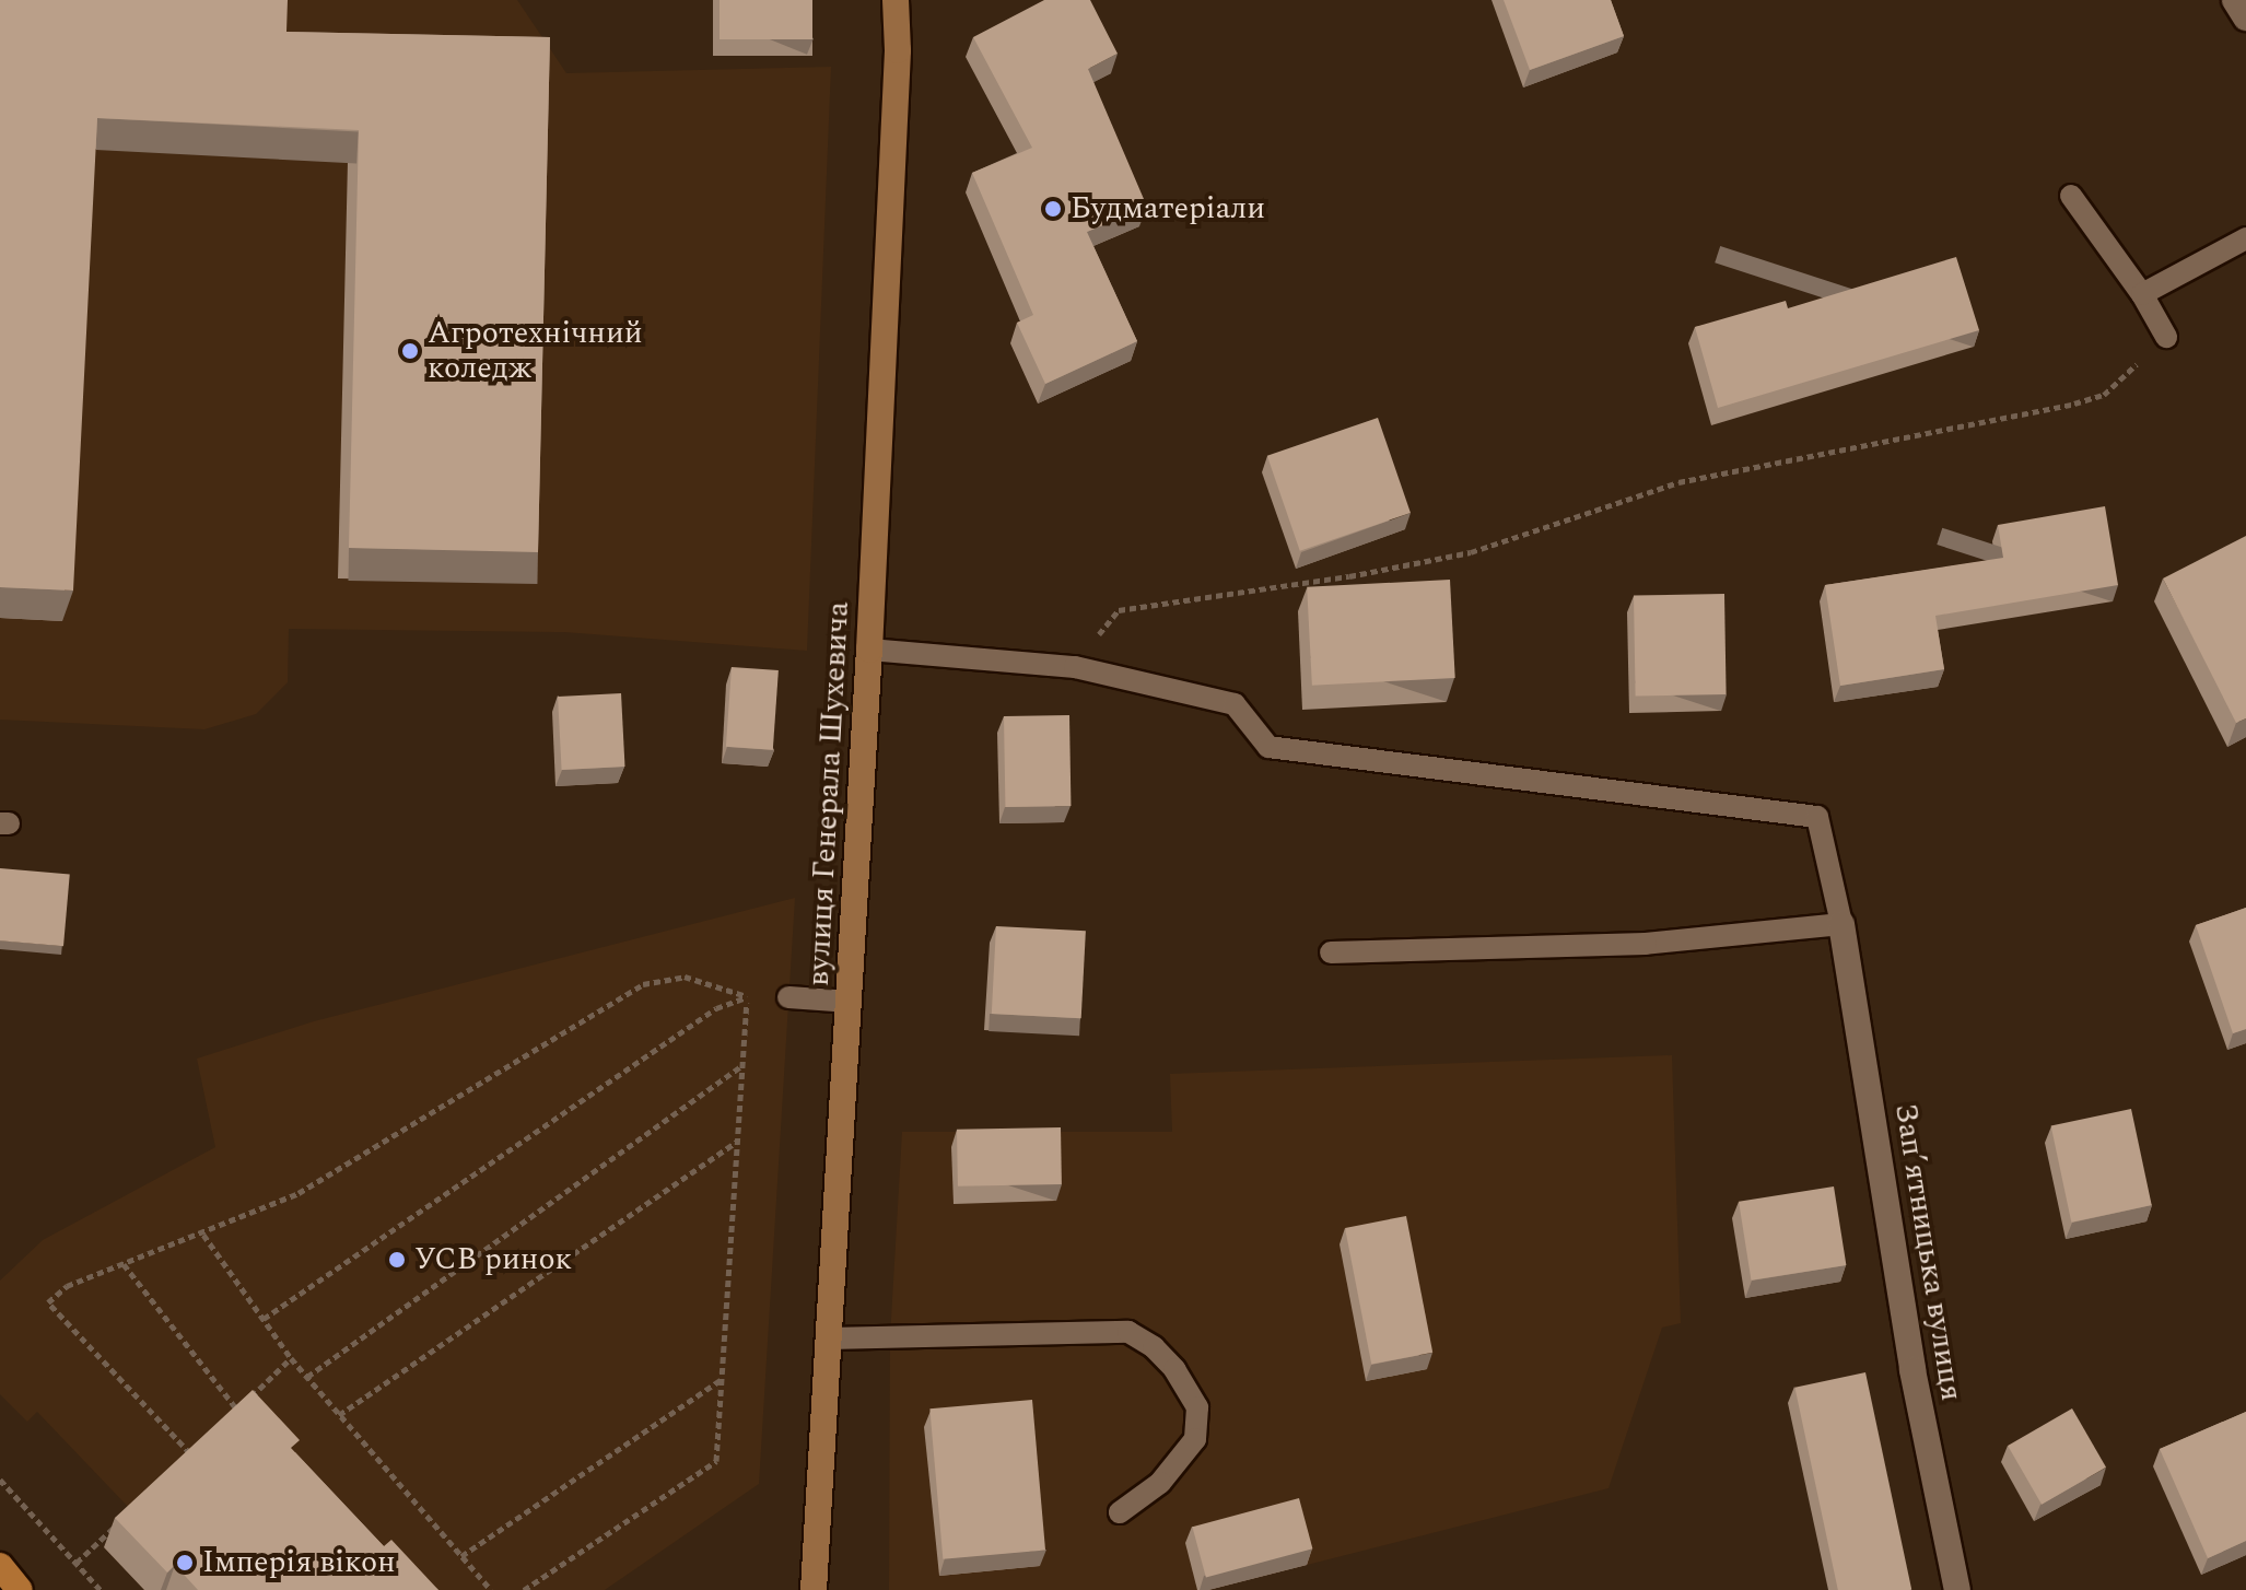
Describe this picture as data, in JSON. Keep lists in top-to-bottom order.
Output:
{
  "streets": {
    "street": ["вулиця Генерала Шухевича", "Запʼятницька вулиця"]
  },
  "places": [
    "Будматеріали",
    "Агротехнічний коледж",
    "УСВ ринок",
    "Імперія вікон"
  ]
}
